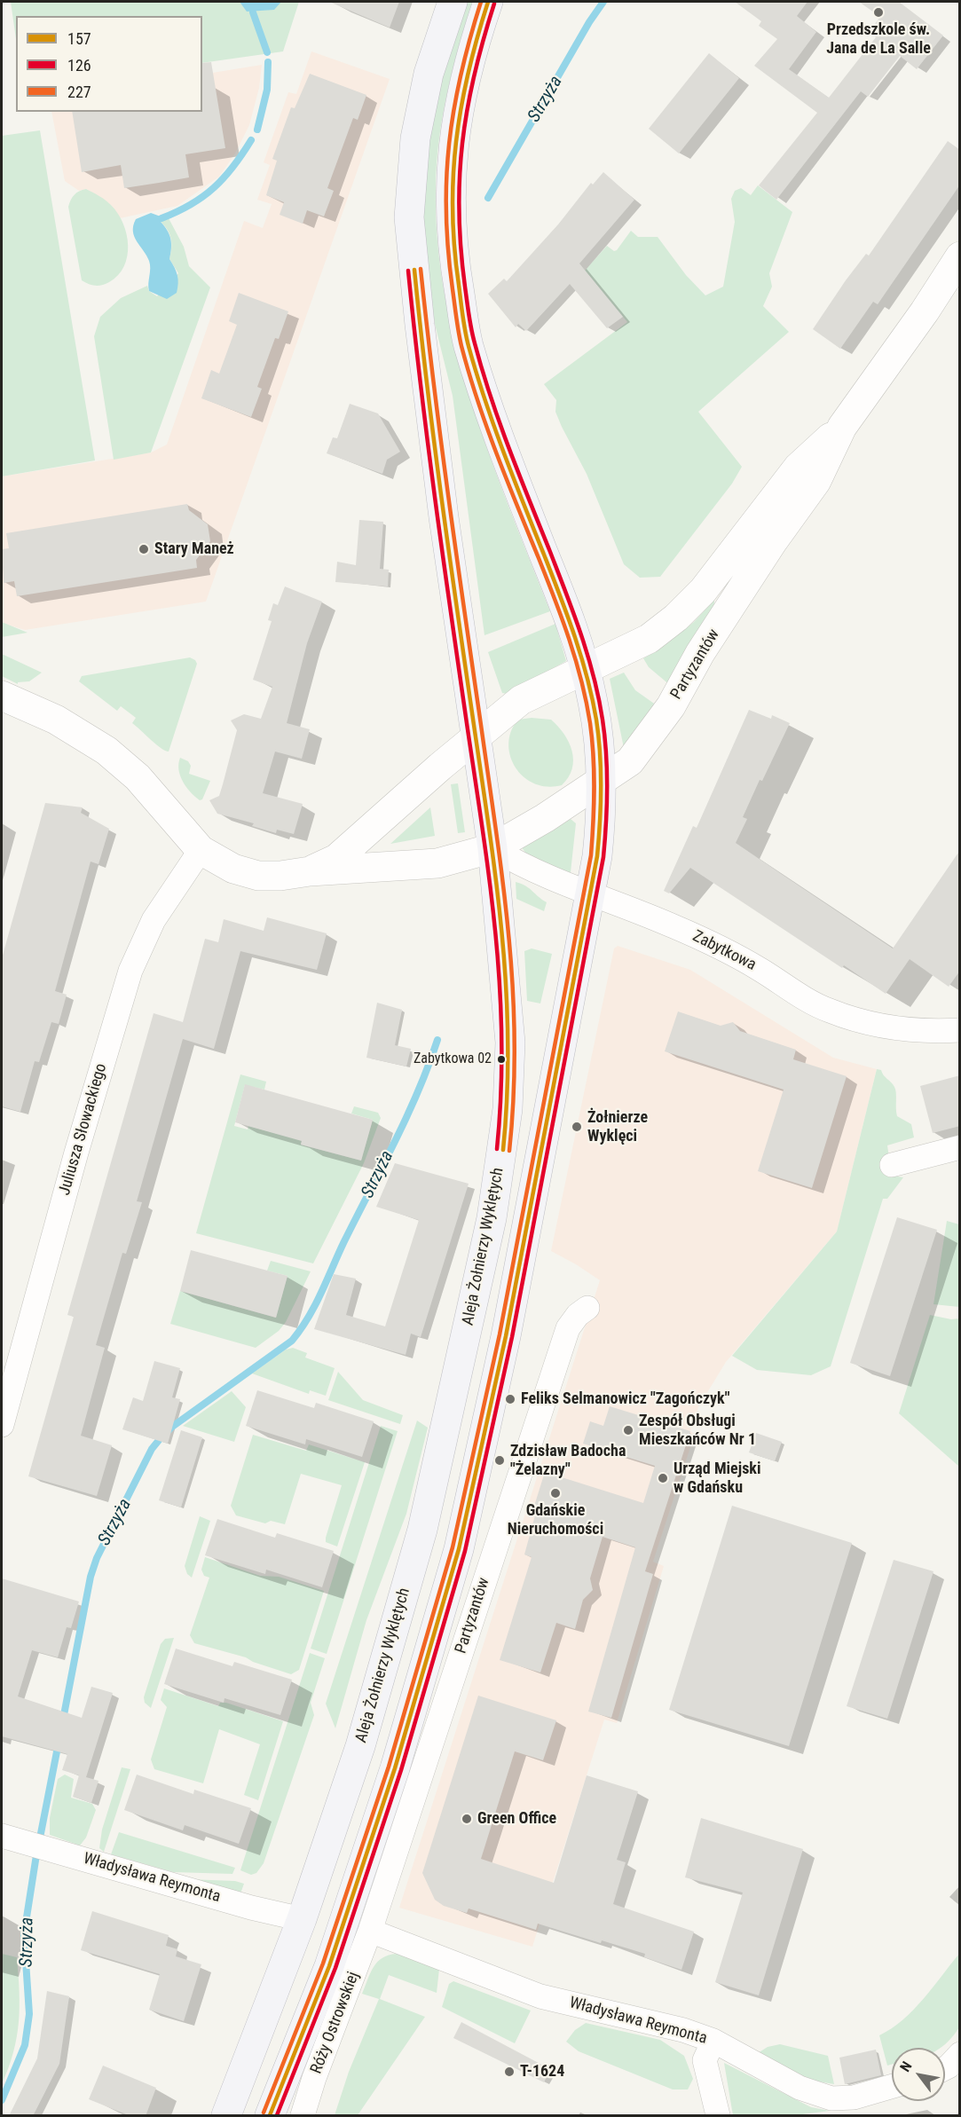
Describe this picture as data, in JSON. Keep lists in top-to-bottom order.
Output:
{
  "streets": {
    "main road": ["Aleja Żołnierzy Wyklętych"],
    "street": [
      "Partyzantów",
      "Zabytkowa",
      "Juliusza Słowackiego",
      "Władysława Reymonta",
      "Róży Ostrowskiej"
    ]
  },
  "crossings": [
    ["Partyzantów", "Zabytkowa"],
    ["Partyzantów", "Aleja Żołnierzy Wyklętych"],
    ["Partyzantów", "Władysława Reymonta"],
    ["Partyzantów", "Róży Ostrowskiej"],
    ["Zabytkowa", "Aleja Żołnierzy Wyklętych"],
    ["Aleja Żołnierzy Wyklętych", "Władysława Reymonta"],
    ["Władysława Reymonta", "Róży Ostrowskiej"]
  ],
  "water": ["Strzyża"],
  "places": [
    "Przedszkole św. Jana de La Salle",
    "Stary Maneż",
    "Zabytkowa 02",
    "Żołnierze Wyklęci",
    "Feliks Selmanowicz \"Zagończyk\"",
    "Zespół Obsługi Mieszkańców Nr 1",
    "Zdzisław Badocha \"Żelazny\"",
    "Urząd Miejski w Gdańsku",
    "Gdańskie Nieruchomości",
    "Green Office",
    "T-1624"
  ],
  "lines": ["transit line 157", "transit line 227", "transit line 126"],
  "legend": ["157", "126", "227"],
  "north": "top left"
}
